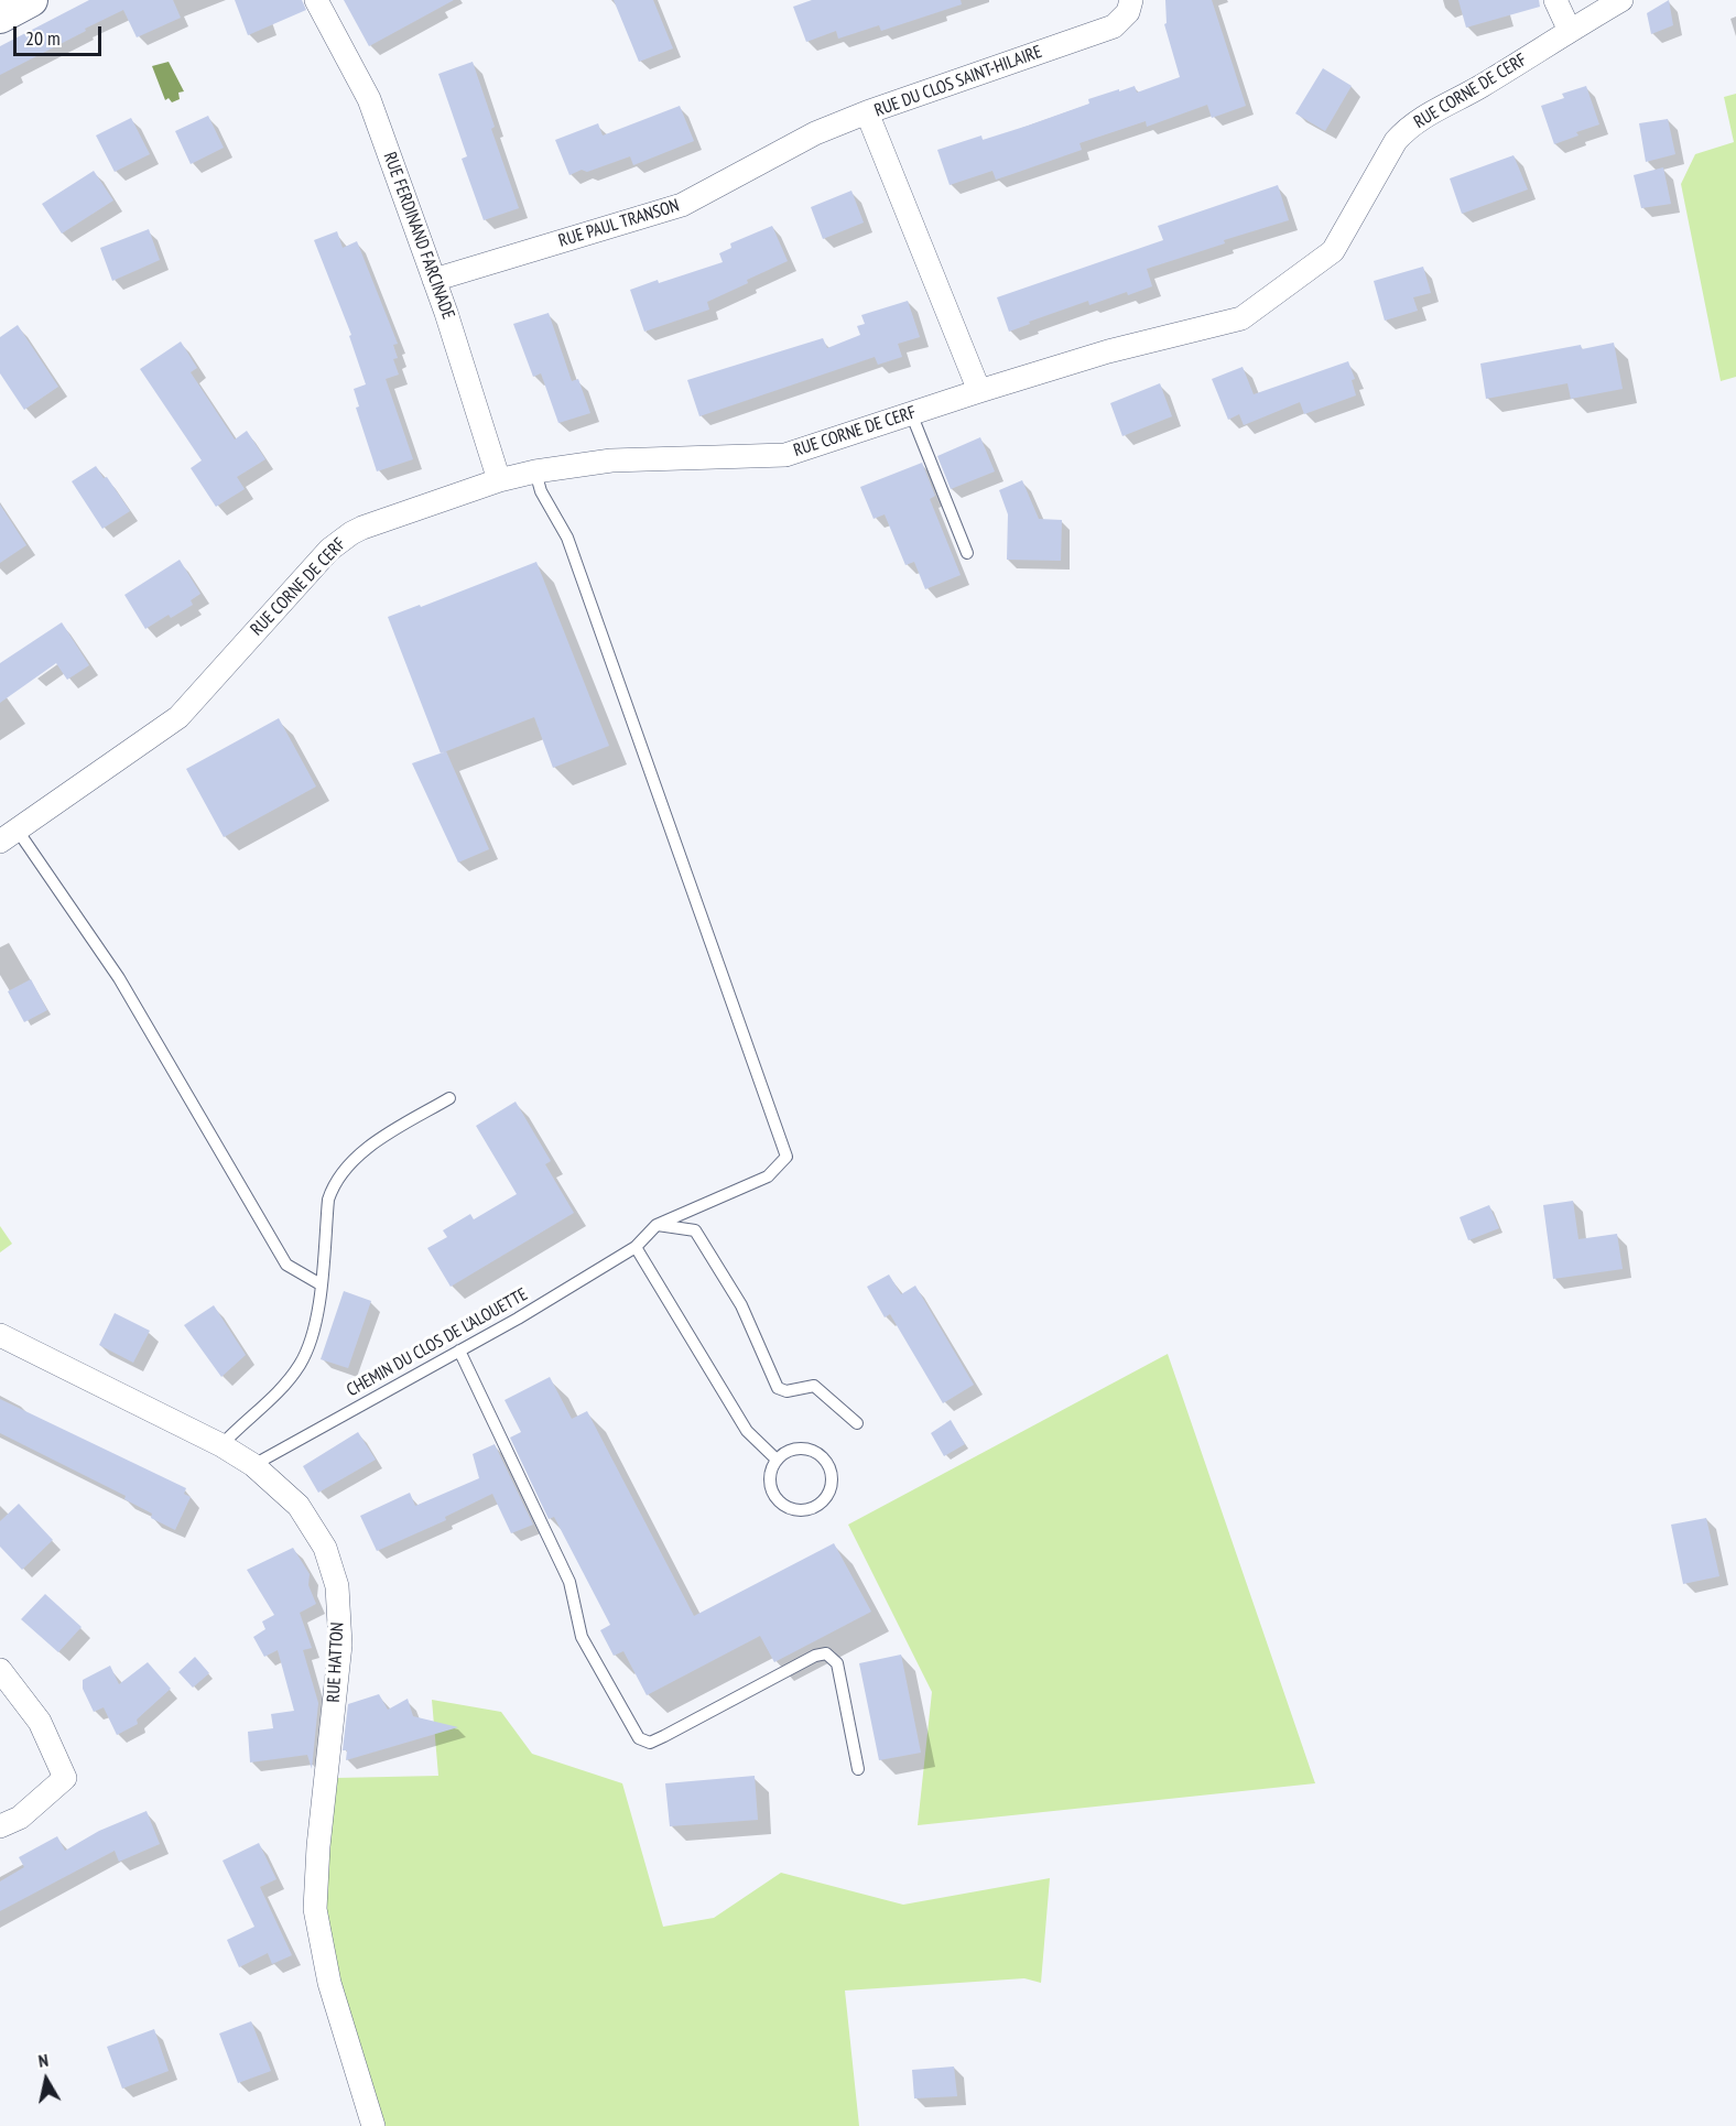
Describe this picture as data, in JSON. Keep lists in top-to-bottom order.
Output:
{
  "streets": {
    "street": [
      "RUE DU CLOS SAINT-HILAIRE",
      "RUE CORNE DE CERF",
      "RUE PAUL TRANSON",
      "RUE FERDINAND FARCINADE",
      "RUE HATTON"
    ],
    "lane": ["CHEMIN DU CLOS DE L'ALOUETTE"]
  },
  "crossings": [
    ["RUE DU CLOS SAINT-HILAIRE", "RUE CORNE DE CERF"],
    ["RUE DU CLOS SAINT-HILAIRE", "RUE PAUL TRANSON"],
    ["RUE CORNE DE CERF", "RUE FERDINAND FARCINADE"],
    ["RUE PAUL TRANSON", "RUE FERDINAND FARCINADE"],
    ["CHEMIN DU CLOS DE L'ALOUETTE", "RUE HATTON"]
  ],
  "scale_bar": "20 m",
  "north": "top"
}
